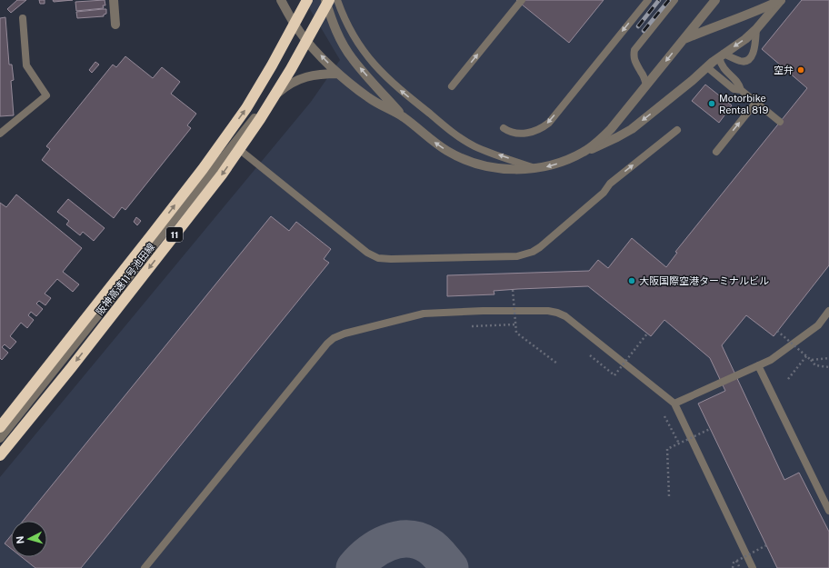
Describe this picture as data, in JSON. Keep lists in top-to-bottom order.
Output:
{
  "streets": {
    "highway": ["11", "阪神高速11号池田線"]
  },
  "places": ["空弁", "Motorbike Rental 819", "大阪国際空港ターミナルビル"],
  "north": "left"
}
